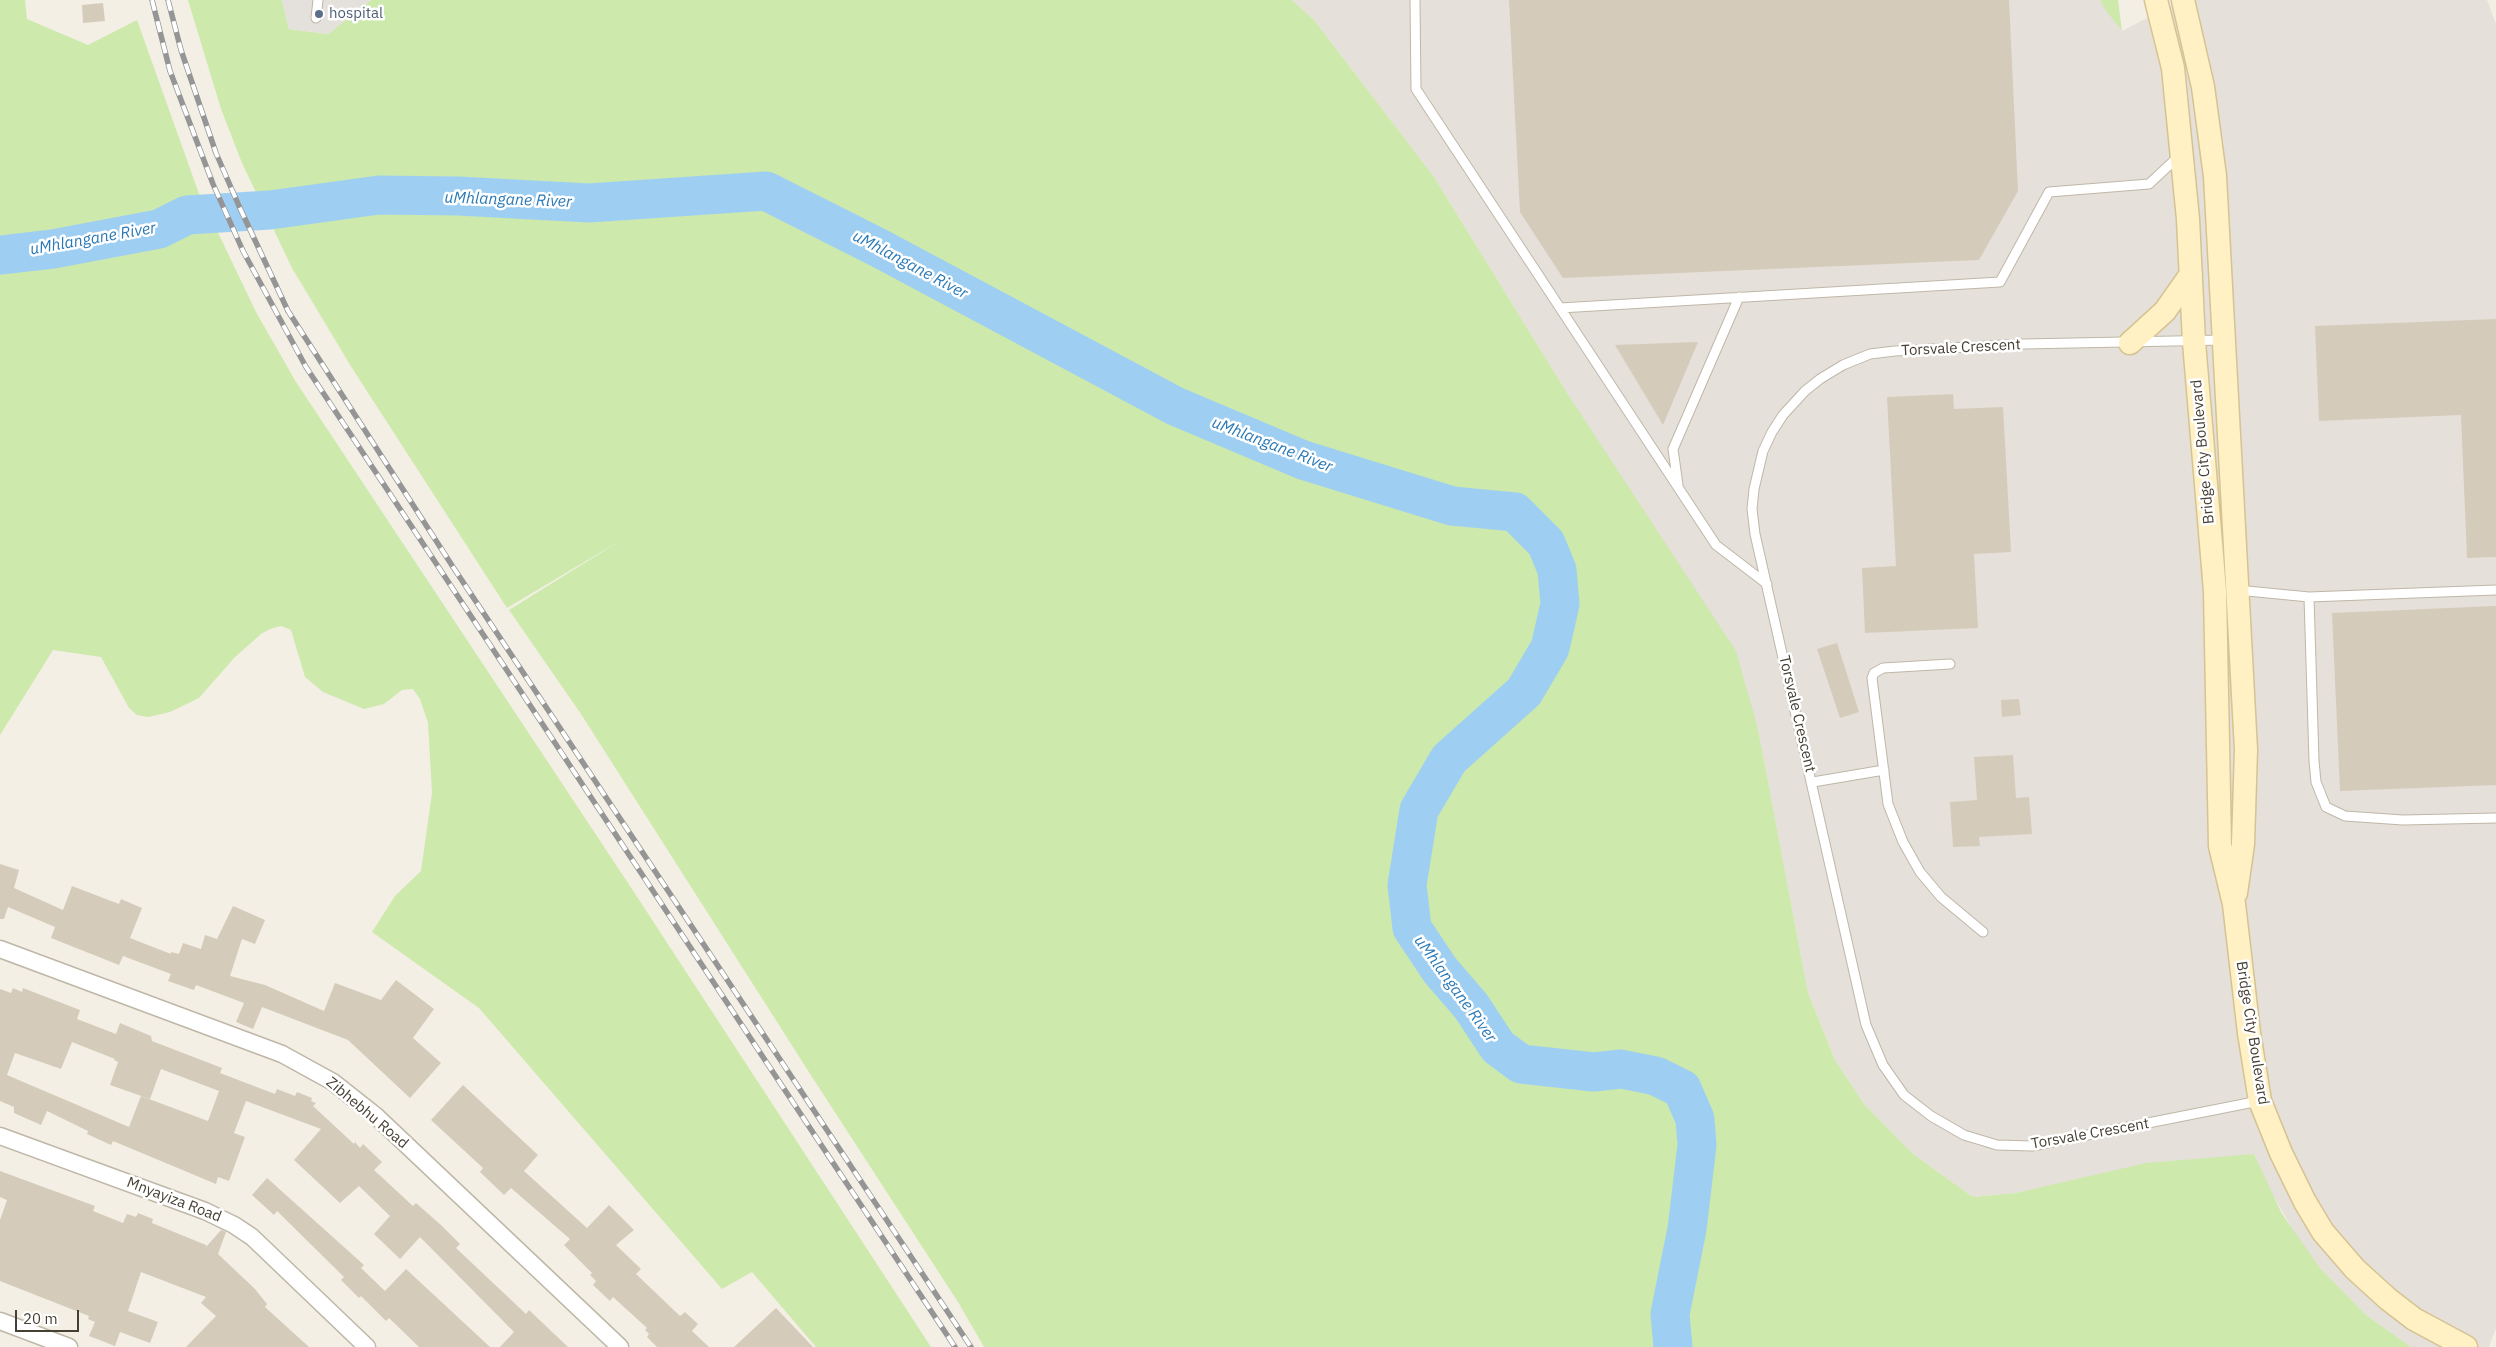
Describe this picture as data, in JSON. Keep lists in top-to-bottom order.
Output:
{
  "streets": {
    "street": ["Bridge City Boulevard", "Zibhebhu Road", "Mnyayiza Road"],
    "lane": ["Torsvale Crescent"]
  },
  "crossings": [
    ["Torsvale Crescent", "Bridge City Boulevard"]
  ],
  "water": ["uMhlangane River"],
  "places": ["hospital"],
  "scale_bar": "20 m"
}
